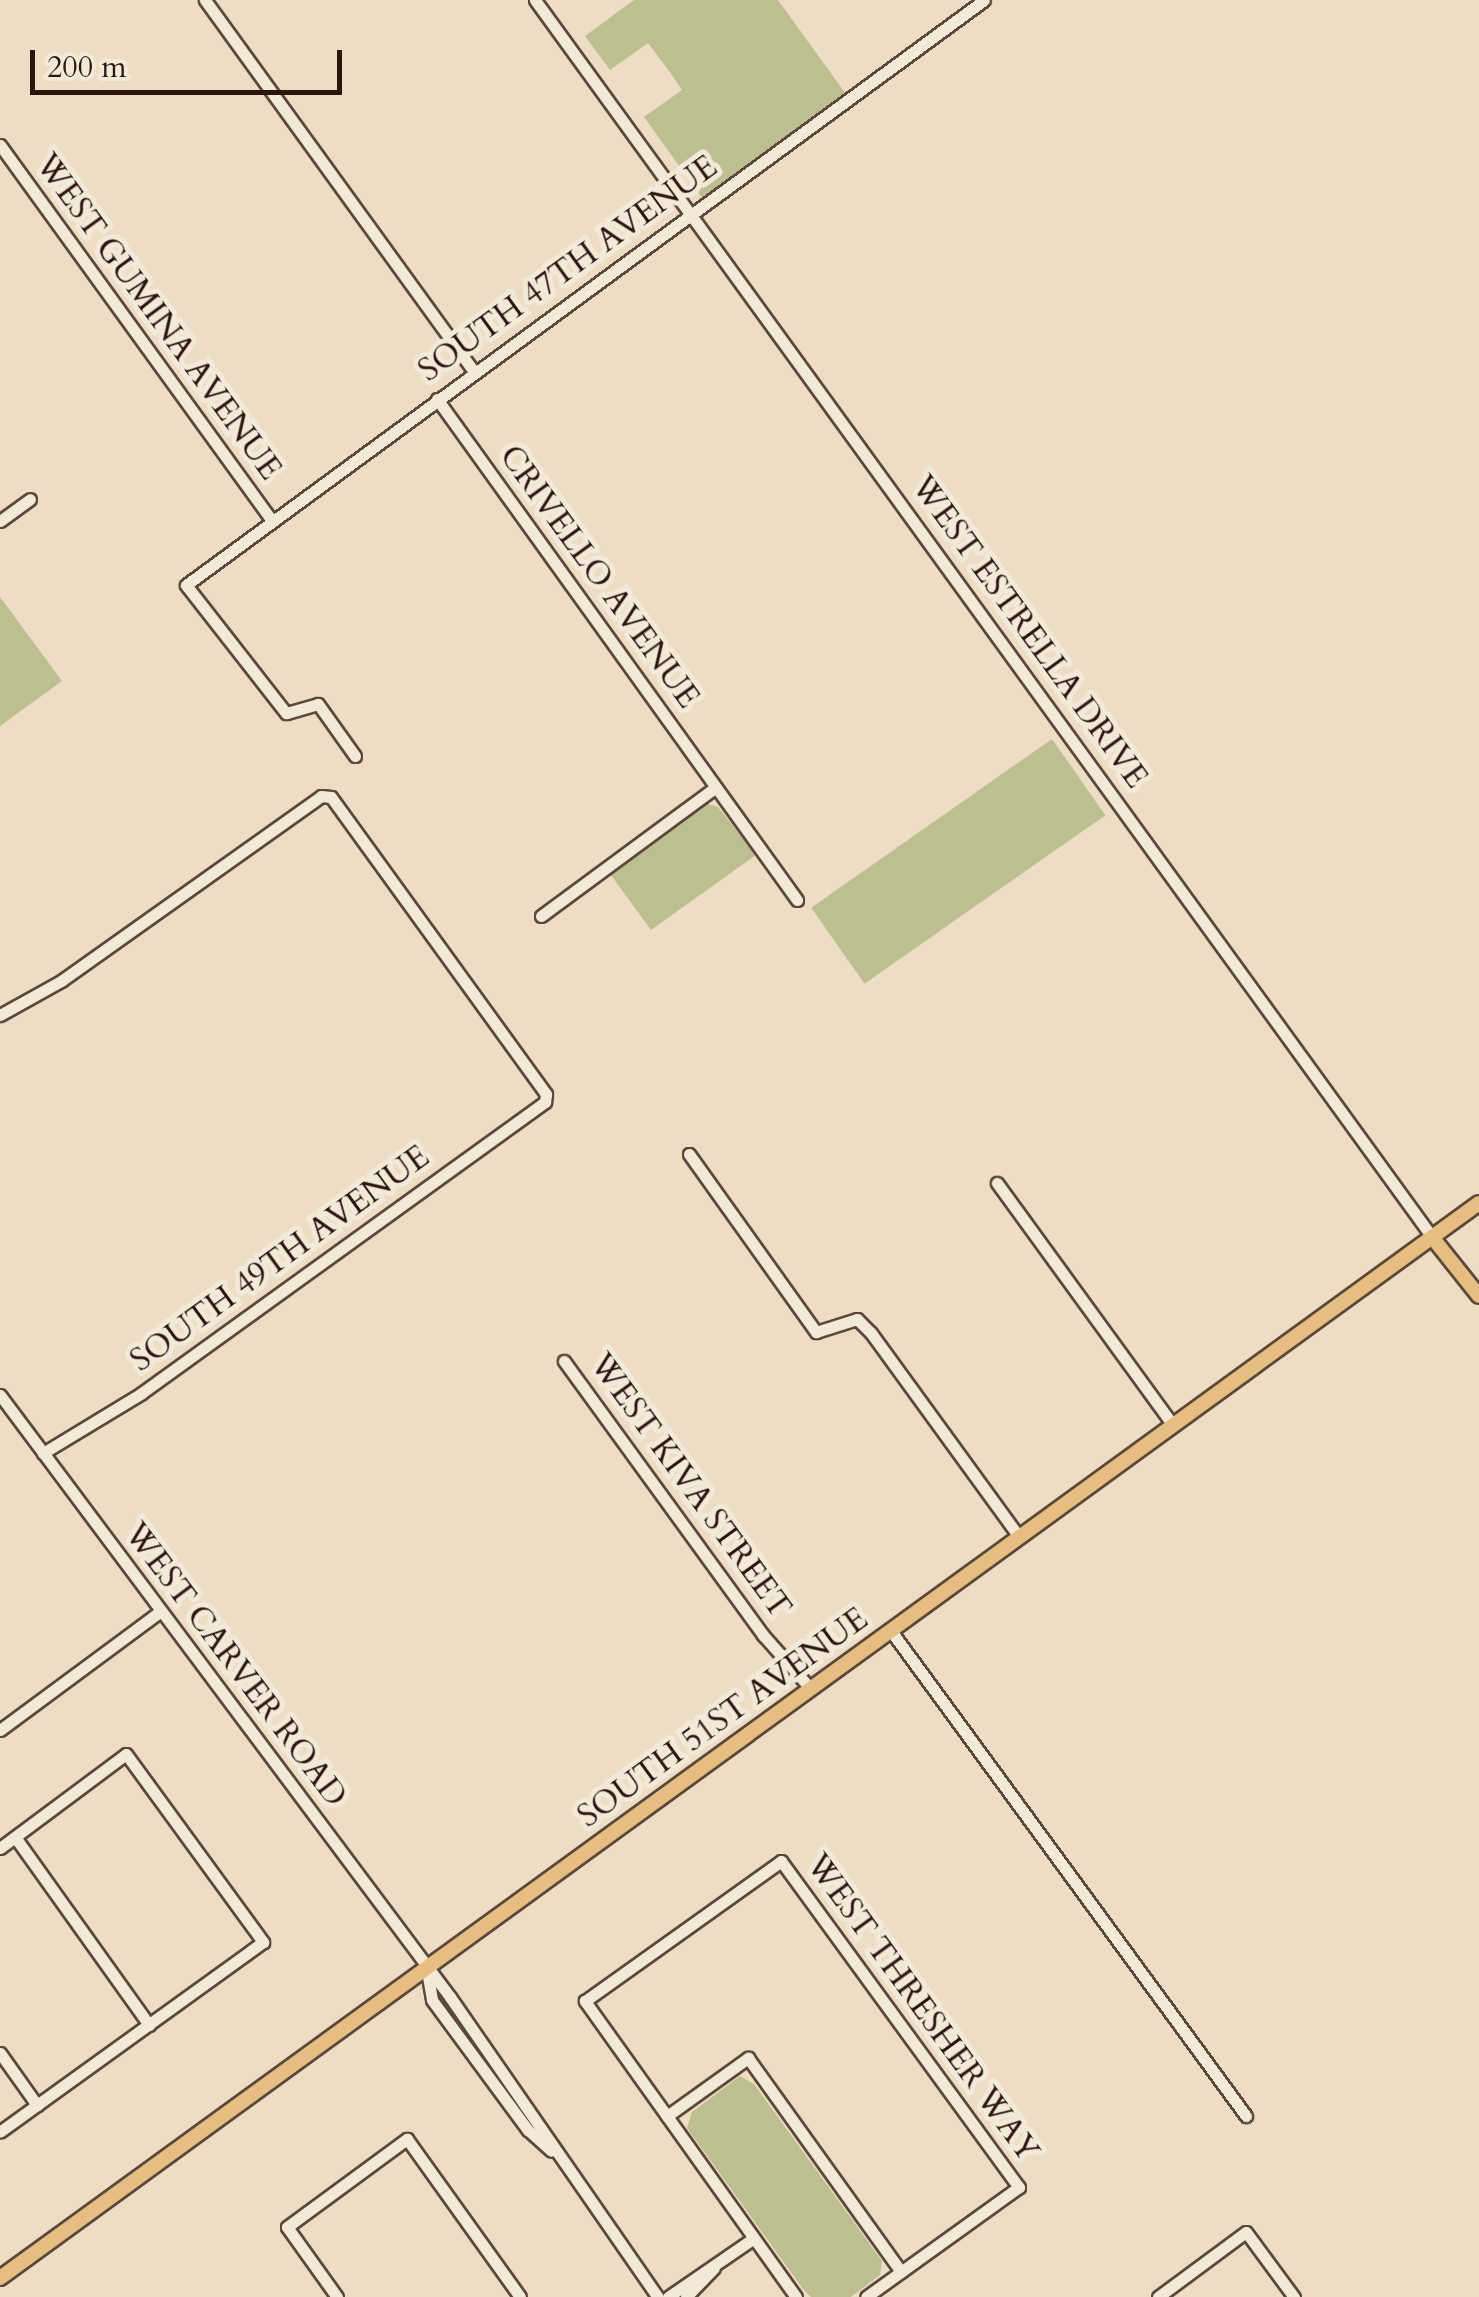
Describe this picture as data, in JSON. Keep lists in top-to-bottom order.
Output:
{
  "streets": {
    "main road": ["WEST ESTRELLA DRIVE", "SOUTH 51ST AVENUE"],
    "street": [
      "SOUTH 47TH AVENUE",
      "WEST GUMINA AVENUE",
      "CRIVELLO AVENUE",
      "SOUTH 49TH AVENUE",
      "WEST KIVA STREET",
      "WEST CARVER ROAD",
      "WEST THRESHER WAY"
    ]
  },
  "crossings": [
    ["SOUTH 47TH AVENUE", "WEST GUMINA AVENUE"],
    ["SOUTH 47TH AVENUE", "CRIVELLO AVENUE"],
    ["SOUTH 47TH AVENUE", "WEST ESTRELLA DRIVE"],
    ["WEST ESTRELLA DRIVE", "SOUTH 51ST AVENUE"],
    ["SOUTH 49TH AVENUE", "WEST CARVER ROAD"],
    ["WEST KIVA STREET", "SOUTH 51ST AVENUE"],
    ["WEST CARVER ROAD", "SOUTH 51ST AVENUE"]
  ],
  "scale_bar": "200 m"
}
